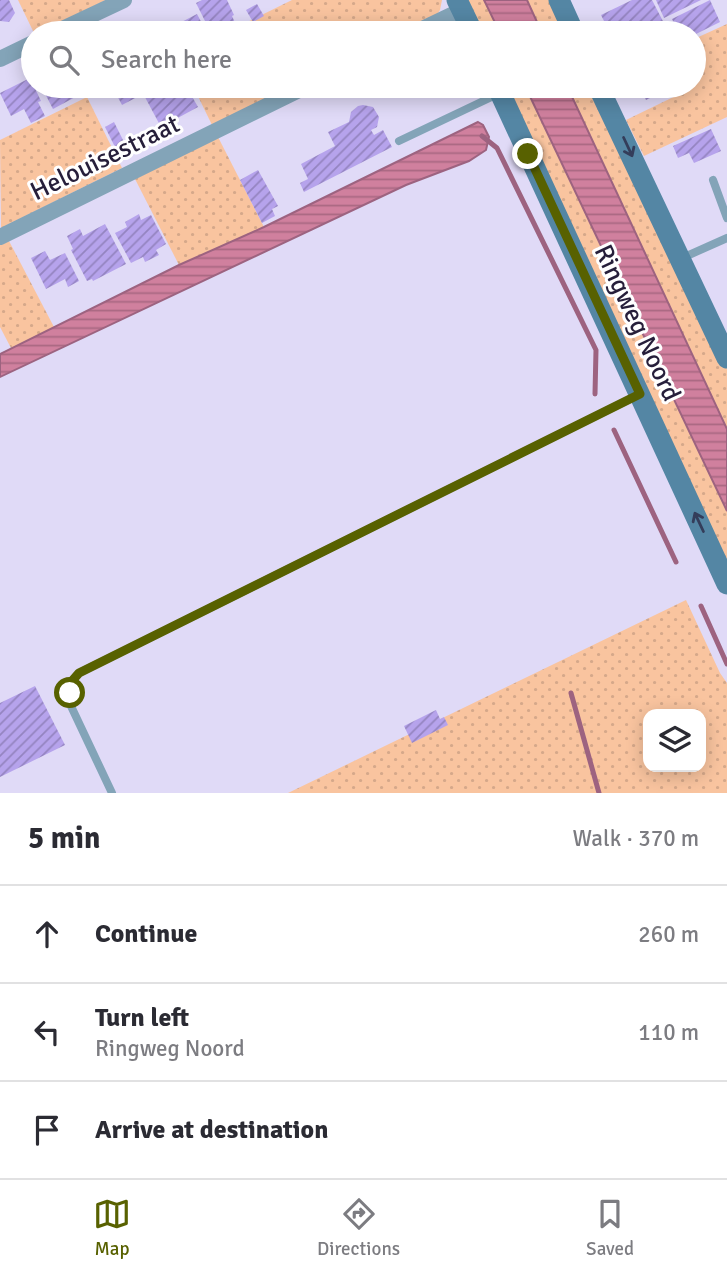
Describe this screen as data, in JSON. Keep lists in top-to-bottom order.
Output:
{
  "streets": {
    "street": ["Helouisestraat", "Ringweg Noord"]
  },
  "one_way": ["Ringweg Noord"],
  "page": {
    "search": "Search here",
    "heading": ["5 min", "Walk · 370 m"],
    "list": [
      ["Continue", "260 m"],
      ["Turn left", "Ringweg Noord", "110 m"],
      "Arrive at destination"
    ],
    "nav": ["Map", "Directions", "Saved"]
  }
}
